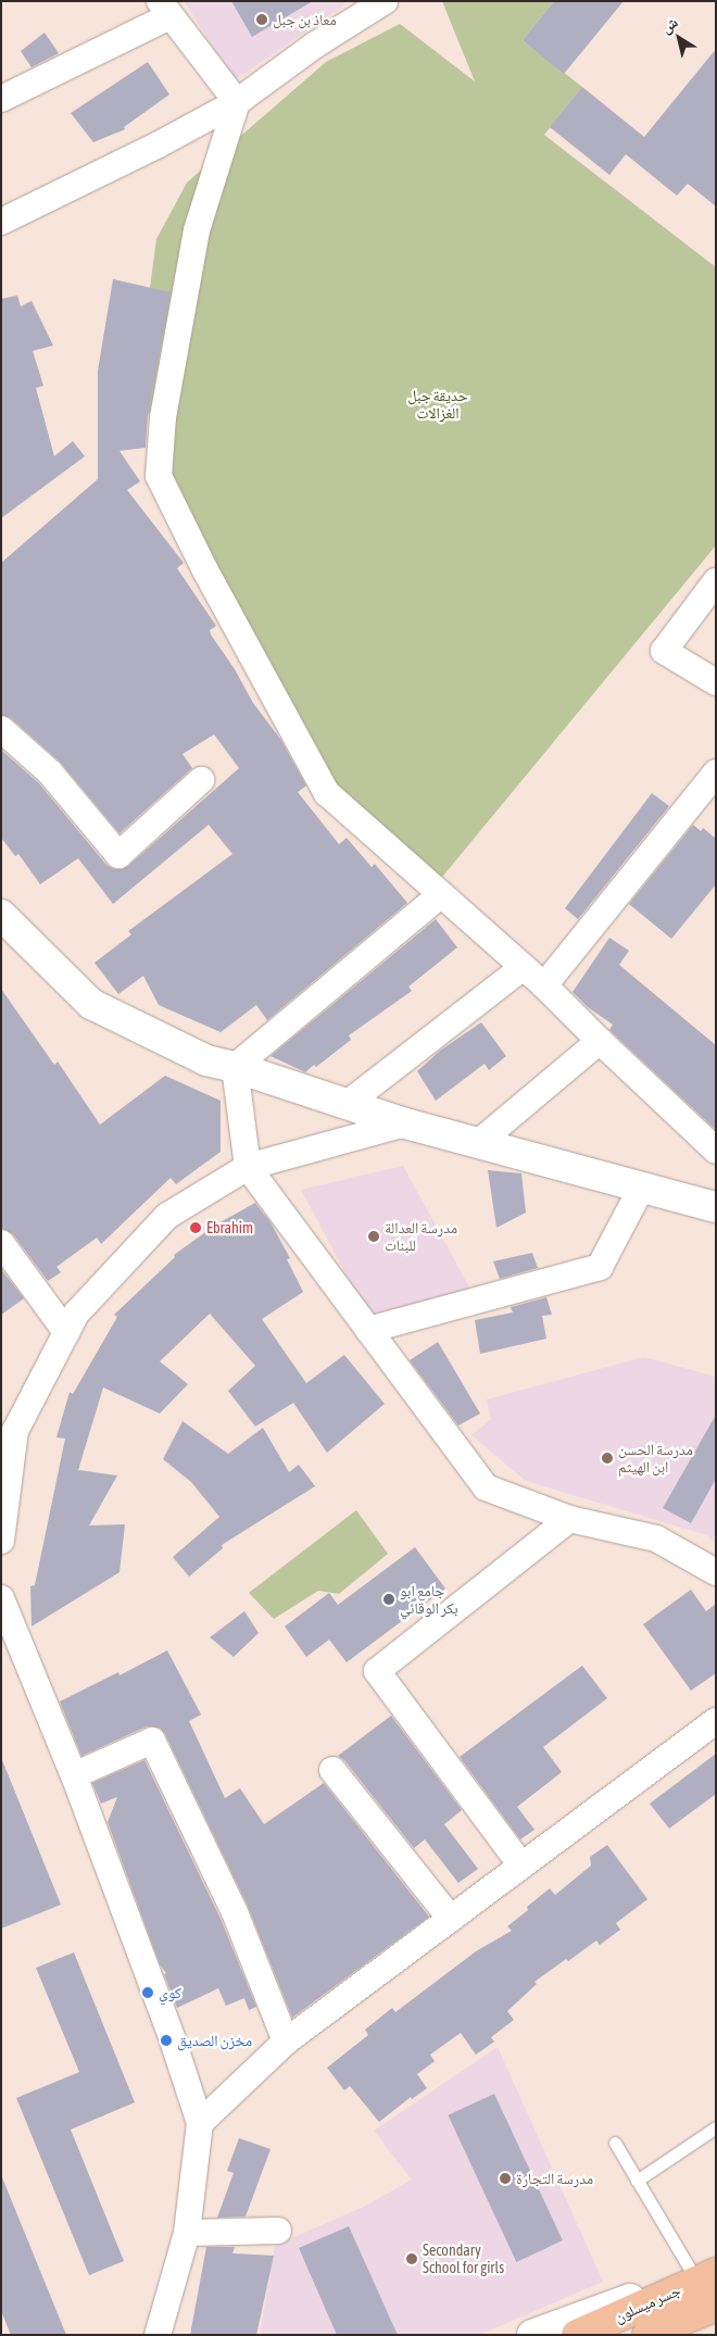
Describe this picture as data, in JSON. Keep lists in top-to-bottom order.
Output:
{
  "streets": {
    "main road": ["جسر ميسلون"]
  },
  "parks": ["حديقة جبل الغزالات"],
  "places": [
    "معاذ بن جبل",
    "Ebrahim",
    "مدرسة العدالة للبنات",
    "مدرسة الحسن ابن الهيثم",
    "جامع ابو بكر الوقائي",
    "كوي",
    "مخزن الصديق",
    "مدرسة التجارة",
    "Secondary School for girls"
  ],
  "north": "top left"
}
